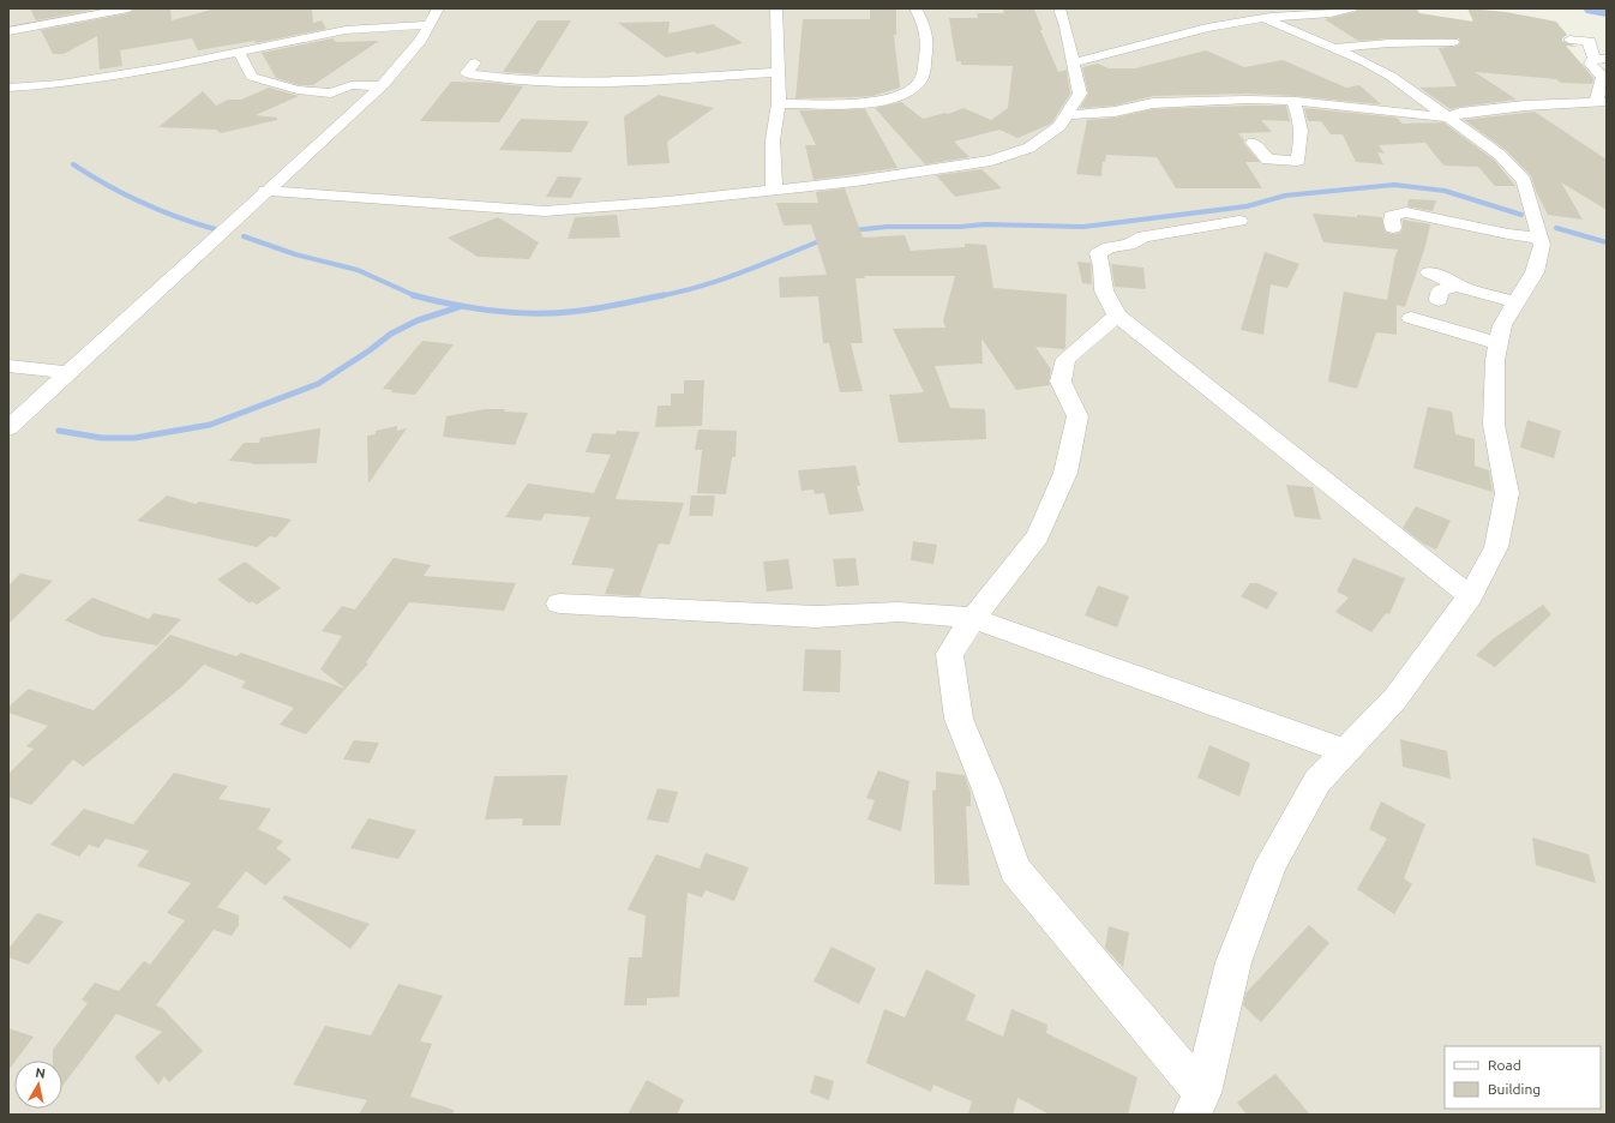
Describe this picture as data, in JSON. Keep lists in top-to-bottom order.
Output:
{
  "legend": ["Road", "Building"],
  "north": "top"
}
